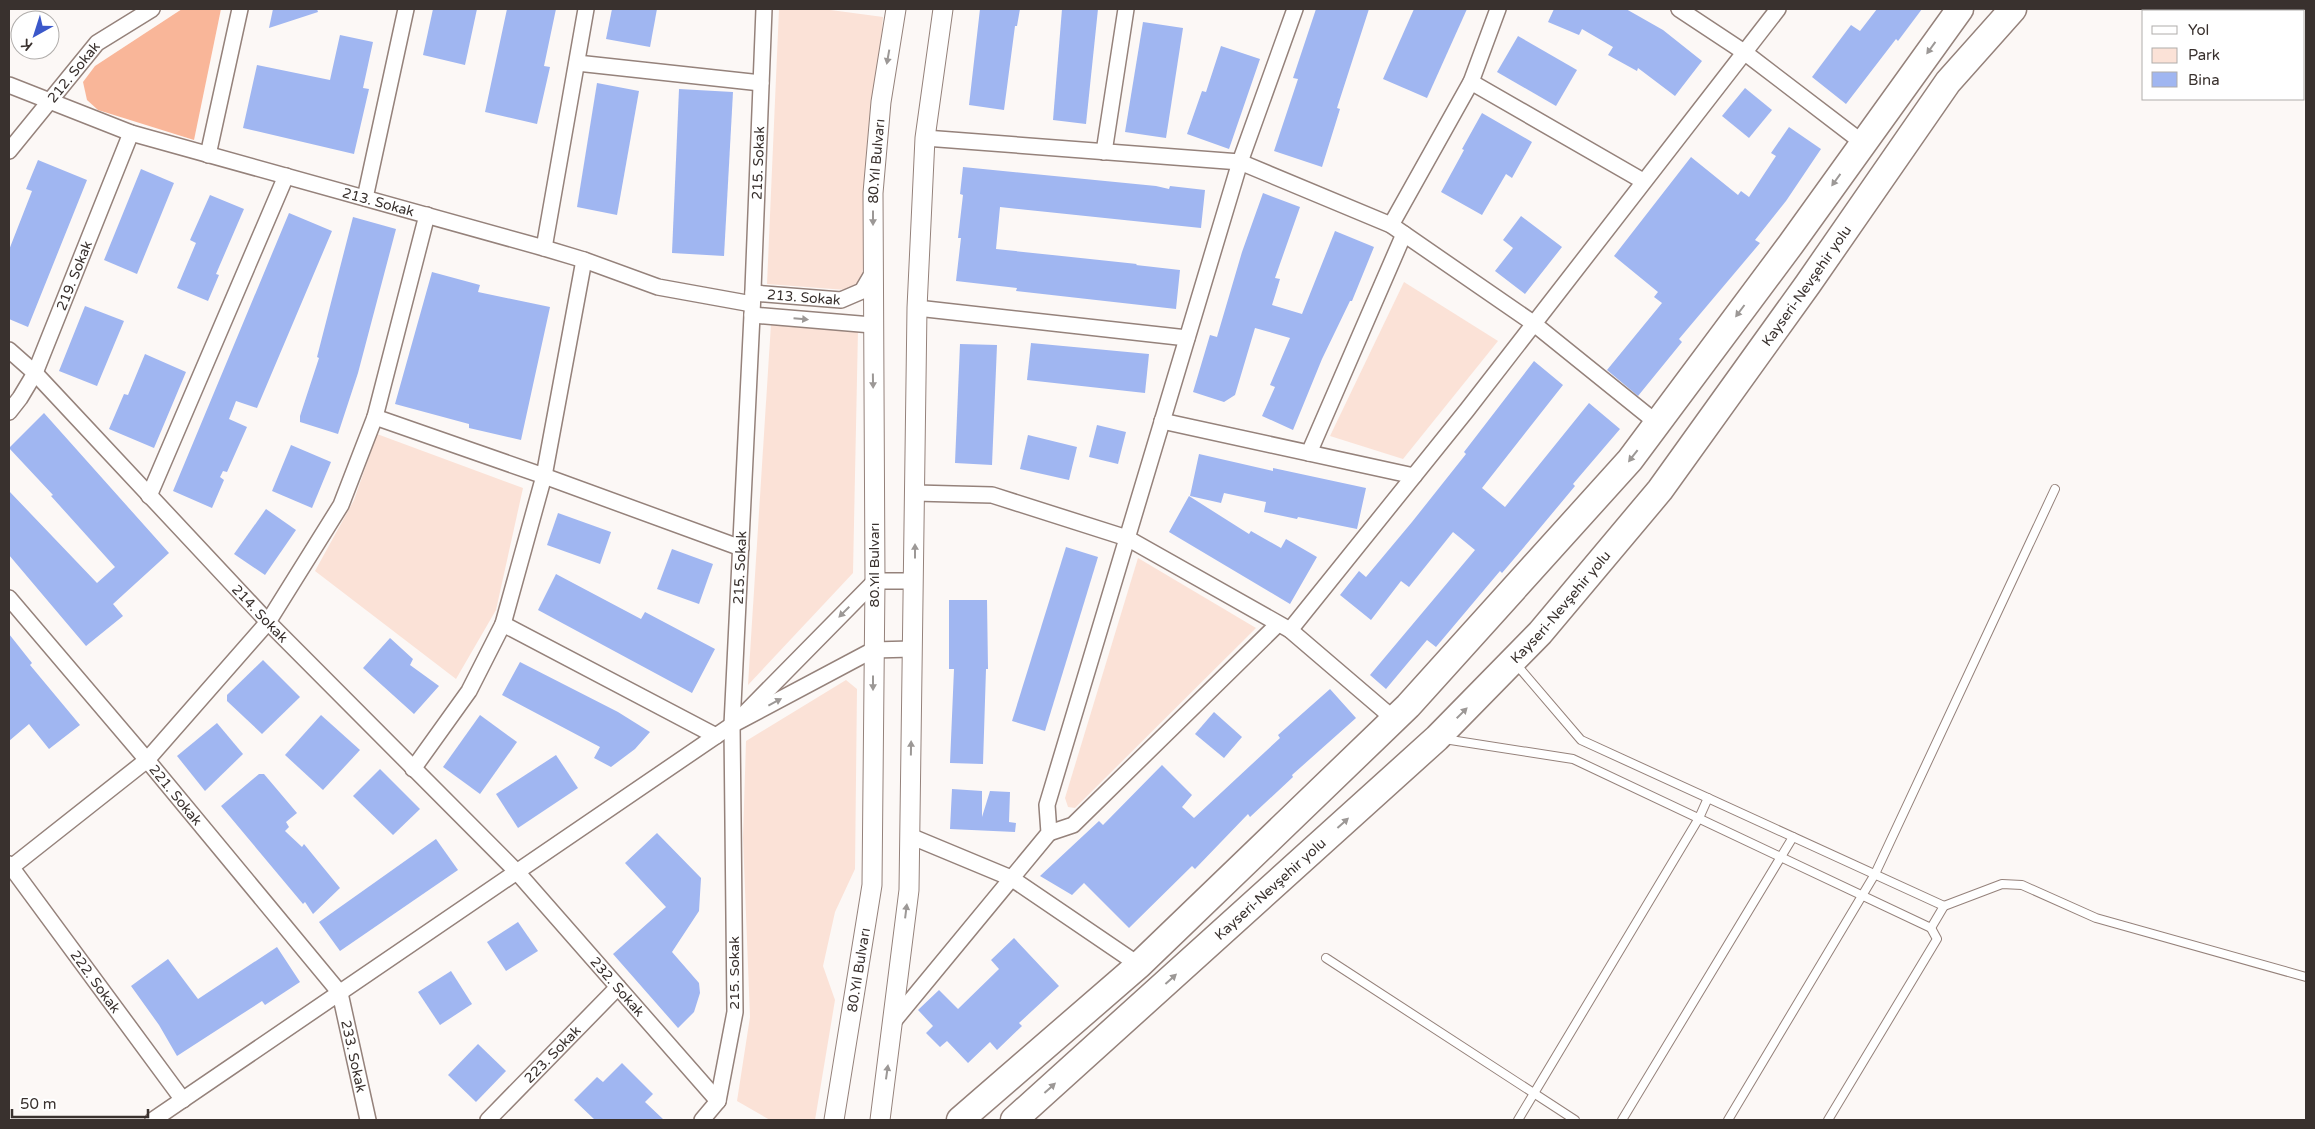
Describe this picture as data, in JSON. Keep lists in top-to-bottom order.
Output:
{
  "streets": {
    "highway": ["Kayseri-Nevşehir yolu"],
    "street": [
      "212. Sokak",
      "80.Yıl Bulvarı",
      "215. Sokak",
      "213. Sokak",
      "219. Sokak",
      "214. Sokak",
      "221. Sokak",
      "222. Sokak",
      "232. Sokak",
      "223. Sokak",
      "233. Sokak"
    ]
  },
  "crossings": [
    ["212. Sokak", "213. Sokak"],
    ["80.Yıl Bulvarı", "213. Sokak"],
    ["215. Sokak", "213. Sokak"],
    ["215. Sokak", "232. Sokak"],
    ["213. Sokak", "219. Sokak"],
    ["219. Sokak", "214. Sokak"],
    ["214. Sokak", "232. Sokak"],
    ["221. Sokak", "233. Sokak"],
    ["232. Sokak", "223. Sokak"]
  ],
  "legend": ["Yol", "Park", "Bina"],
  "scale_bar": "50 m",
  "north": "bottom left"
}
